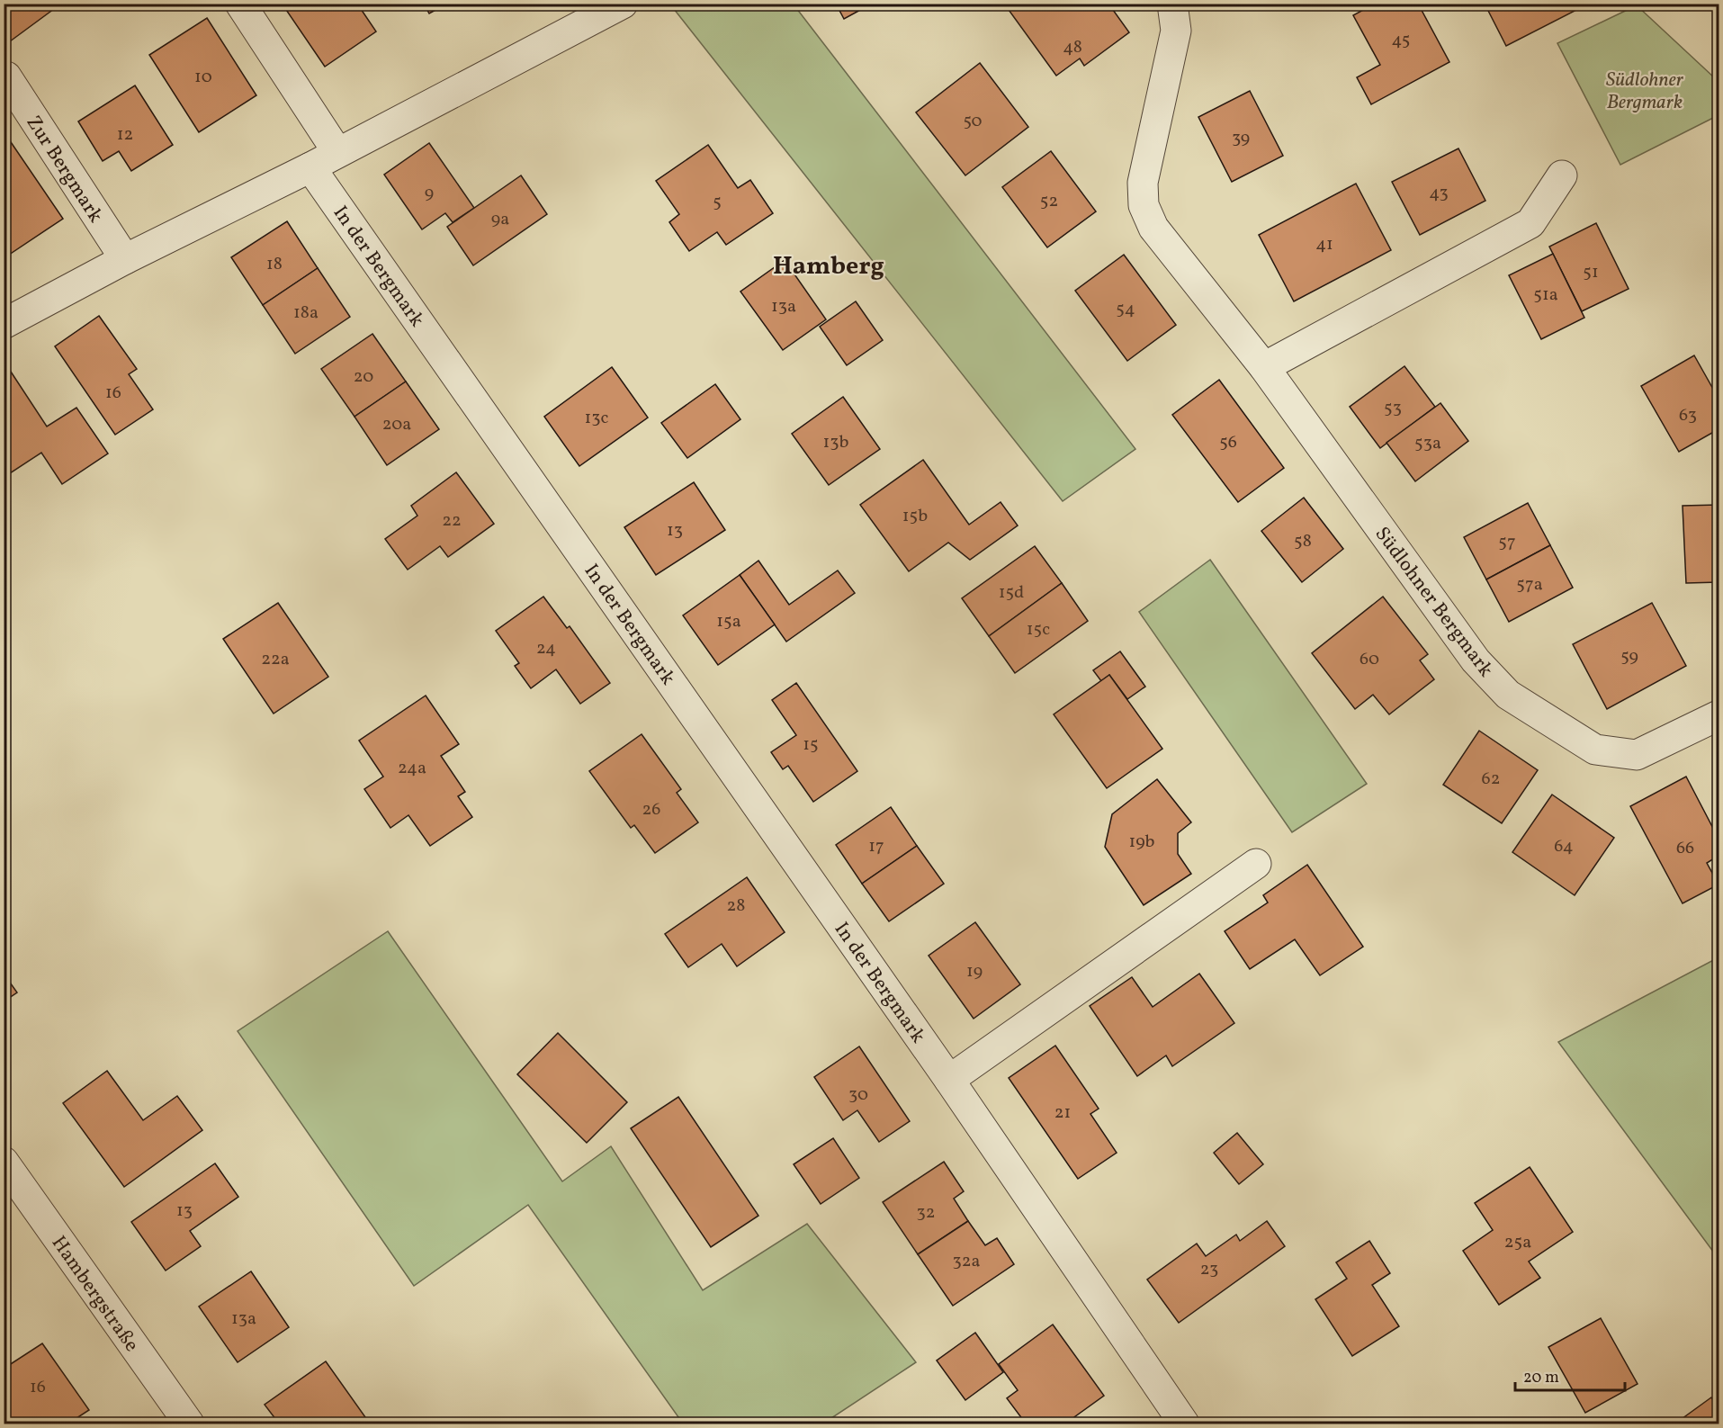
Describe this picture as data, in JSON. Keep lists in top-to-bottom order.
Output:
{
  "streets": {
    "street": [
      "Zur Bergmark",
      "In der Bergmark",
      "Südlohner Bergmark",
      "Hambergstraße"
    ]
  },
  "districts": ["Hamberg"],
  "parks": ["Südlohner Bergmark"],
  "house_numbers": [
    "45",
    "48",
    "10",
    "50",
    "12",
    "39",
    "9",
    "43",
    "52",
    "5",
    "9a",
    "41",
    "18",
    "51",
    "51a",
    "13a",
    "54",
    "18a",
    "20",
    "16",
    "53",
    "63",
    "13c",
    "20a",
    "13b",
    "56",
    "53a",
    "15b",
    "22",
    "13",
    "58",
    "57",
    "57a",
    "15d",
    "15a",
    "15c",
    "24",
    "59",
    "22a",
    "60",
    "15",
    "24a",
    "62",
    "26",
    "19b",
    "17",
    "64",
    "66",
    "28",
    "19",
    "30",
    "21",
    "13",
    "32",
    "25a",
    "32a",
    "23",
    "13a",
    "16"
  ],
  "scale_bar": "20 m"
}
